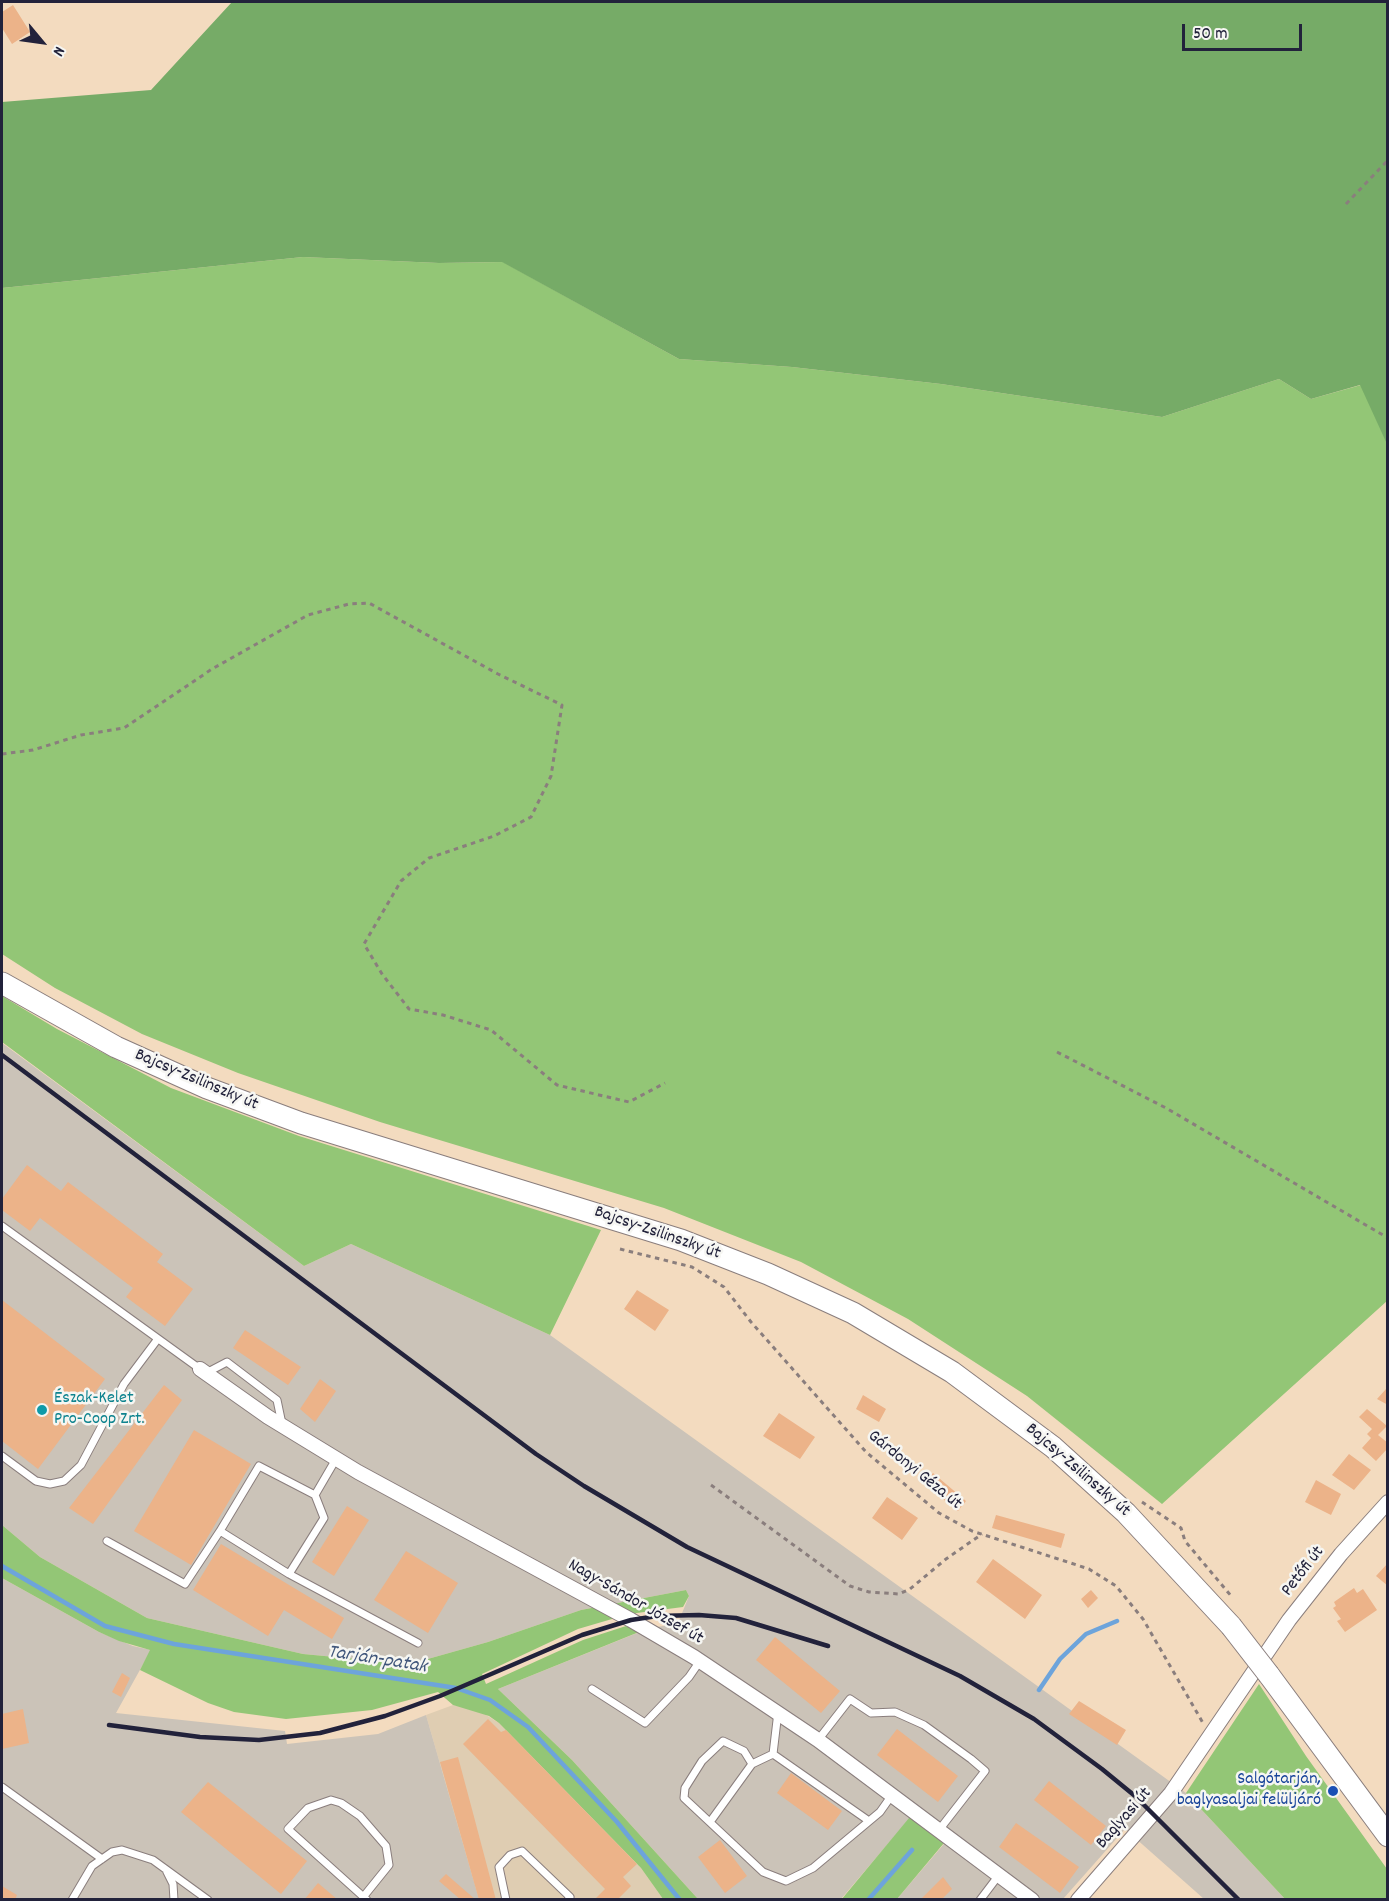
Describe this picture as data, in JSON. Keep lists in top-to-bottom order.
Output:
{
  "streets": {
    "main road": ["Bajcsy-Zsilinszky út"],
    "street": ["Petőfi út", "Nagy-Sándor József út", "Baglyasi út"],
    "path": ["Gárdonyi Géza út"]
  },
  "crossings": [
    ["Bajcsy-Zsilinszky út", "Petőfi út"],
    ["Bajcsy-Zsilinszky út", "Baglyasi út"],
    ["Gárdonyi Géza út", "Baglyasi út"],
    ["Petőfi út", "Baglyasi út"]
  ],
  "water": ["Tarján-patak"],
  "places": ["Észak-Kelet Pro-Coop Zrt.", "Salgótarján, baglyasaljai felüljáró"],
  "scale_bar": "50 m",
  "north": "bottom right"
}
